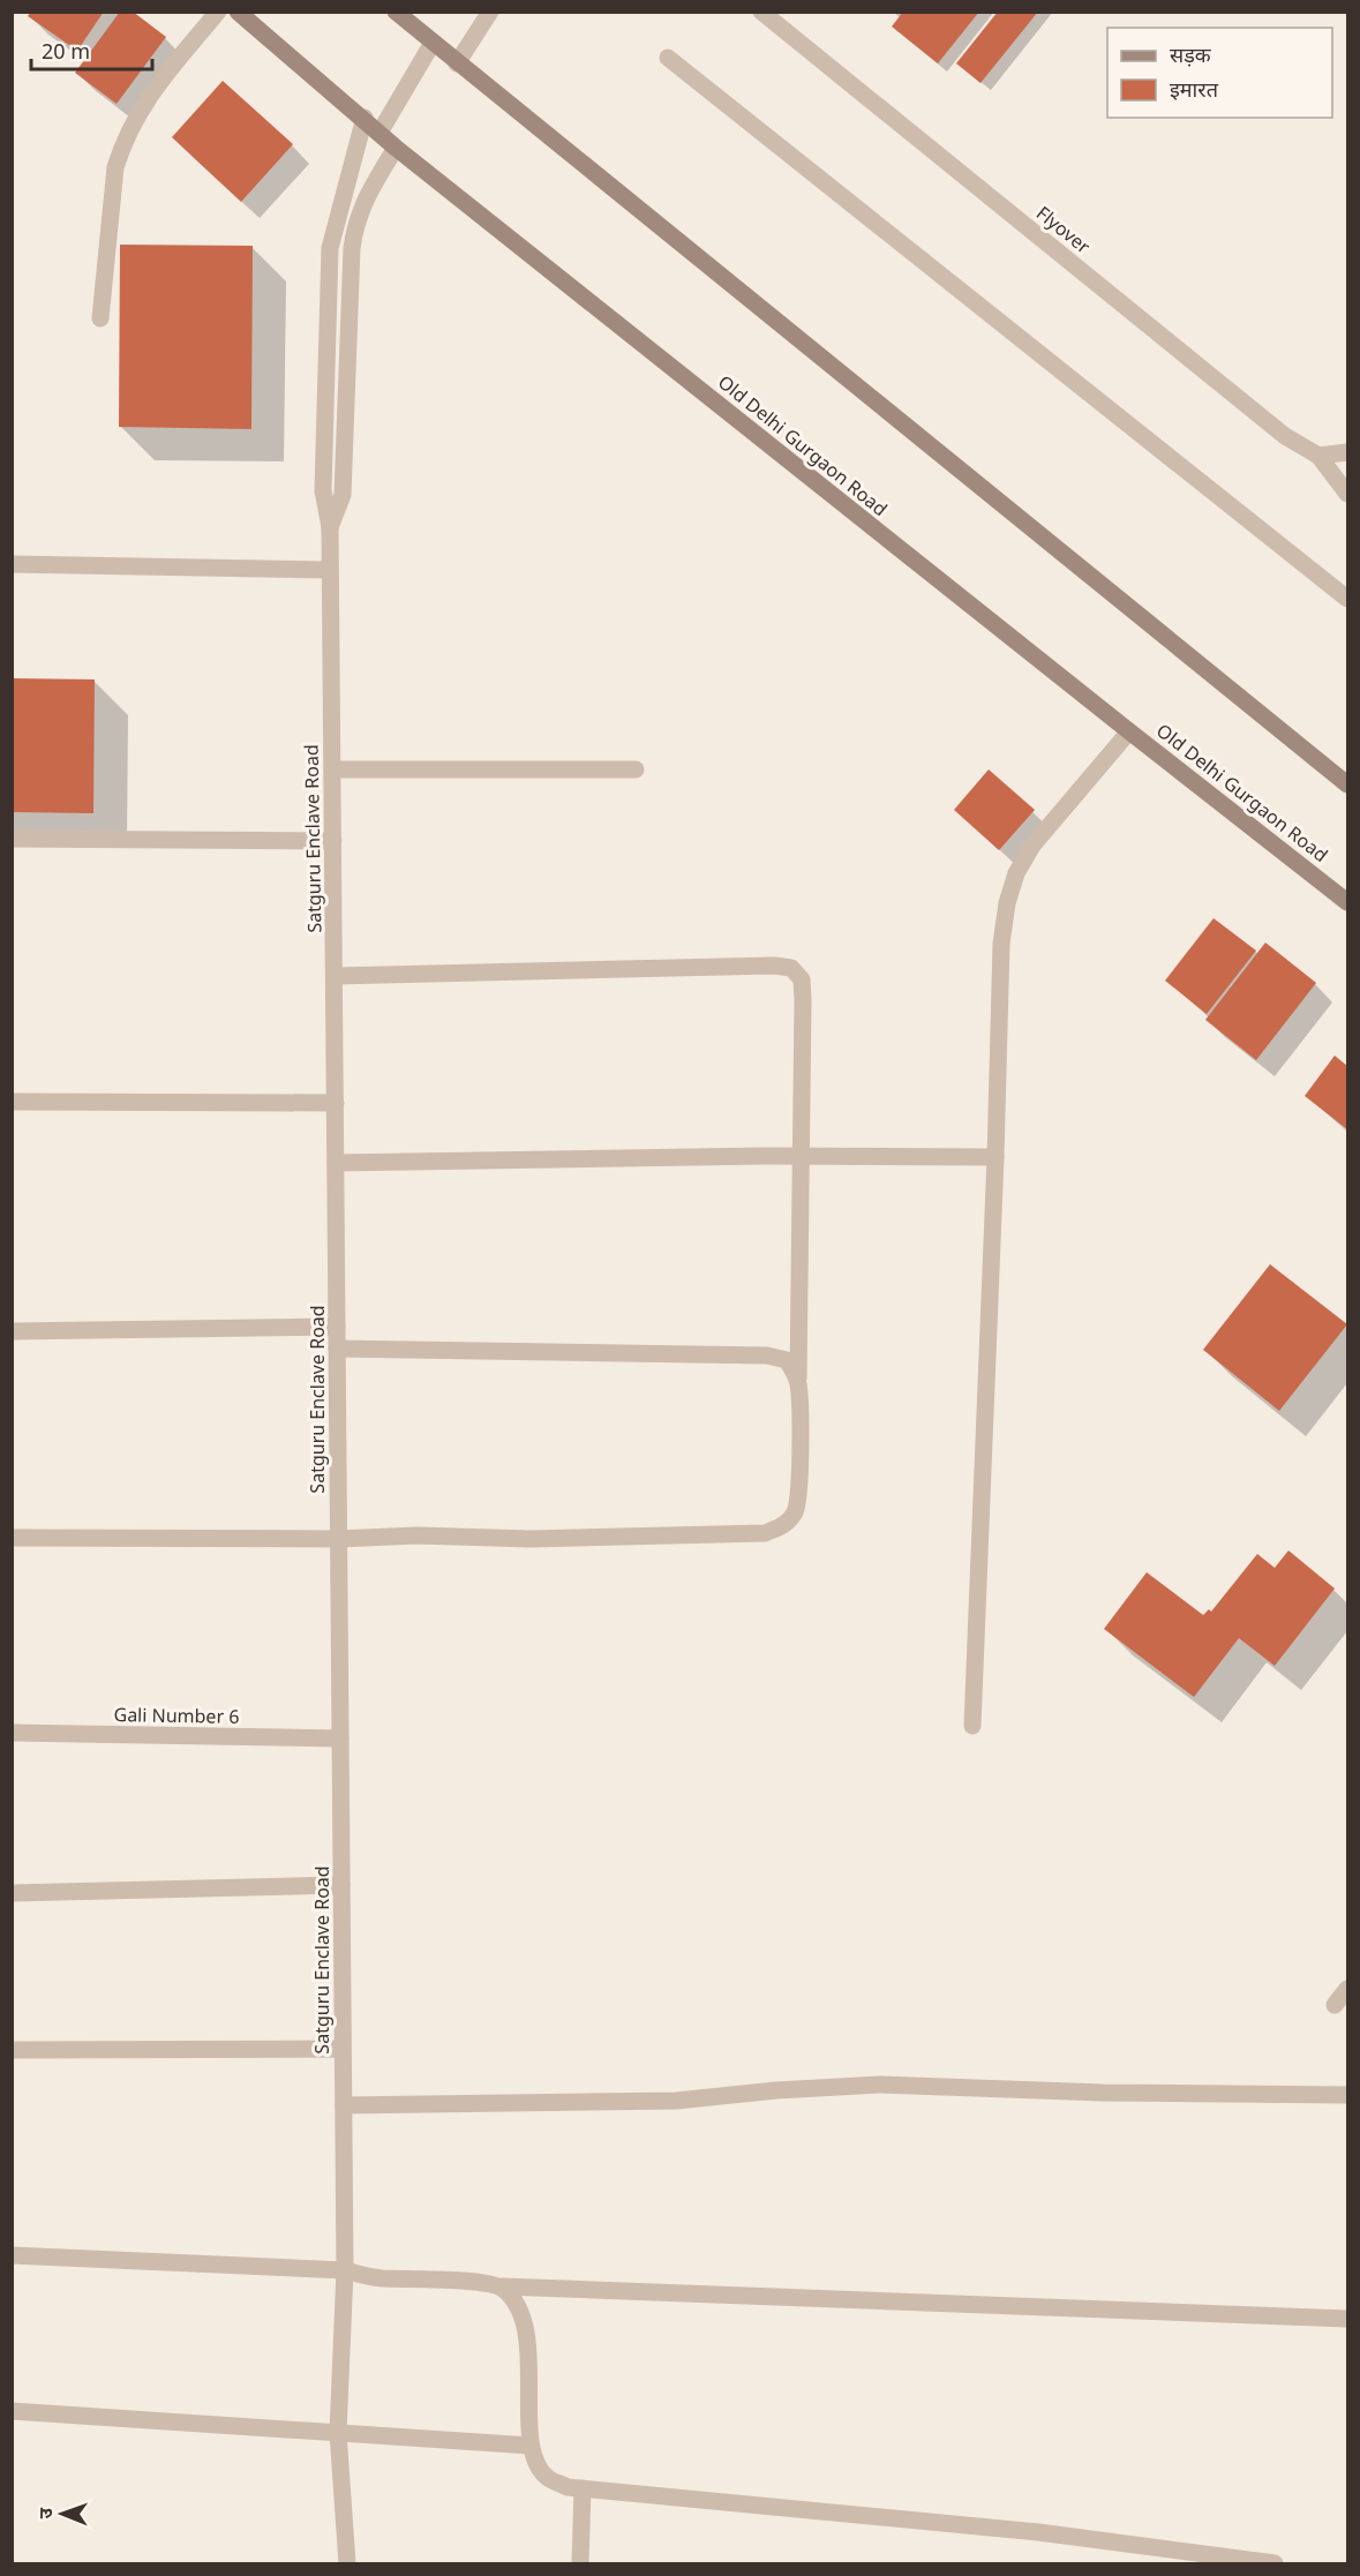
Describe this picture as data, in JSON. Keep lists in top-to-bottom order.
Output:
{
  "streets": {
    "main road": ["Old Delhi Gurgaon Road"],
    "street": ["Flyover", "Satguru Enclave Road", "Gali Number 6"]
  },
  "crossings": [
    ["Old Delhi Gurgaon Road", "Satguru Enclave Road"],
    ["Satguru Enclave Road", "Gali Number 6"]
  ],
  "legend": ["सड़क", "इमारत"],
  "scale_bar": "20 m",
  "north": "left"
}
